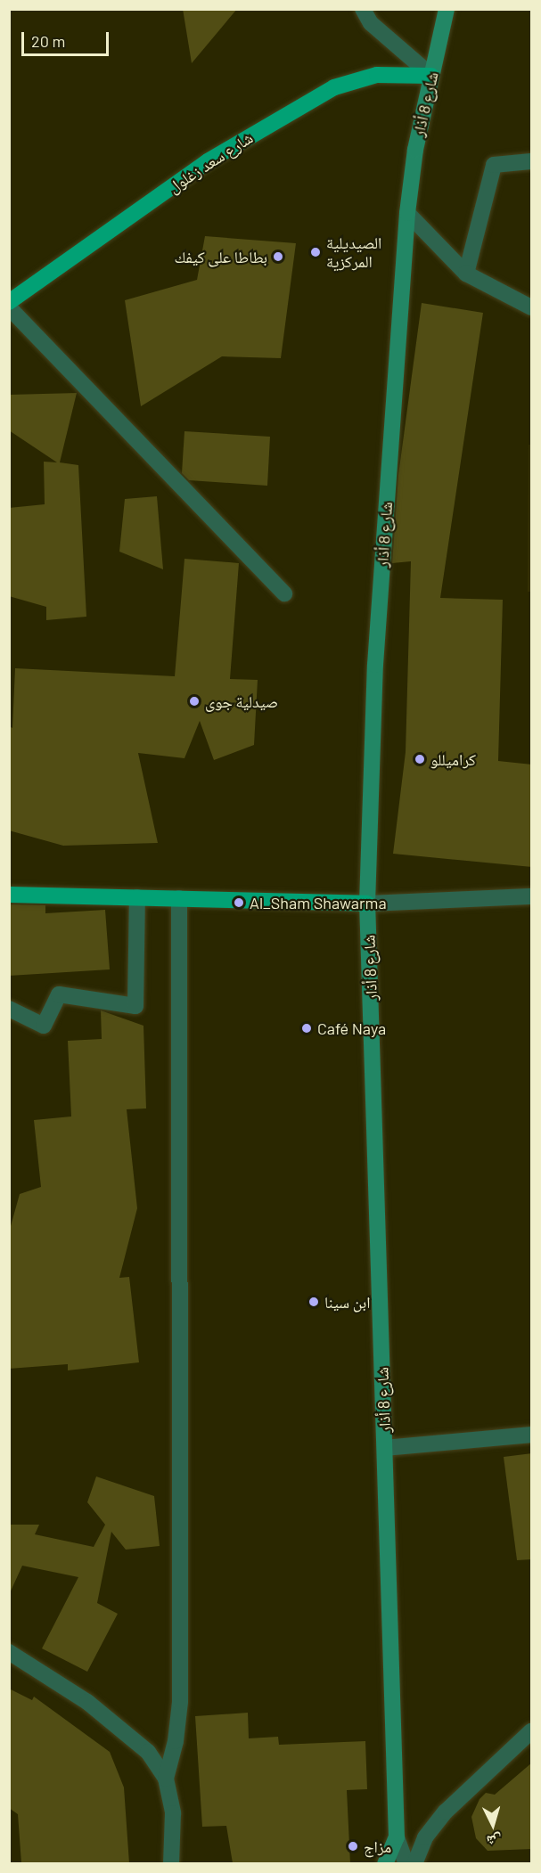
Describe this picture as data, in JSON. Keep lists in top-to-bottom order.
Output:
{
  "streets": {
    "main road": ["شارع 8 أذار", "شارع سعد زغلول"]
  },
  "crossings": [
    ["شارع 8 أذار", "شارع سعد زغلول"]
  ],
  "places": [
    "الصيديلية المركزية",
    "بطاطا على كيفك",
    "صيدلية جوى",
    "كراميللو",
    "Al_Sham Shawarma",
    "Café Naya",
    "ابن سينا",
    "مزاج"
  ],
  "scale_bar": "20 m",
  "north": "bottom"
}
